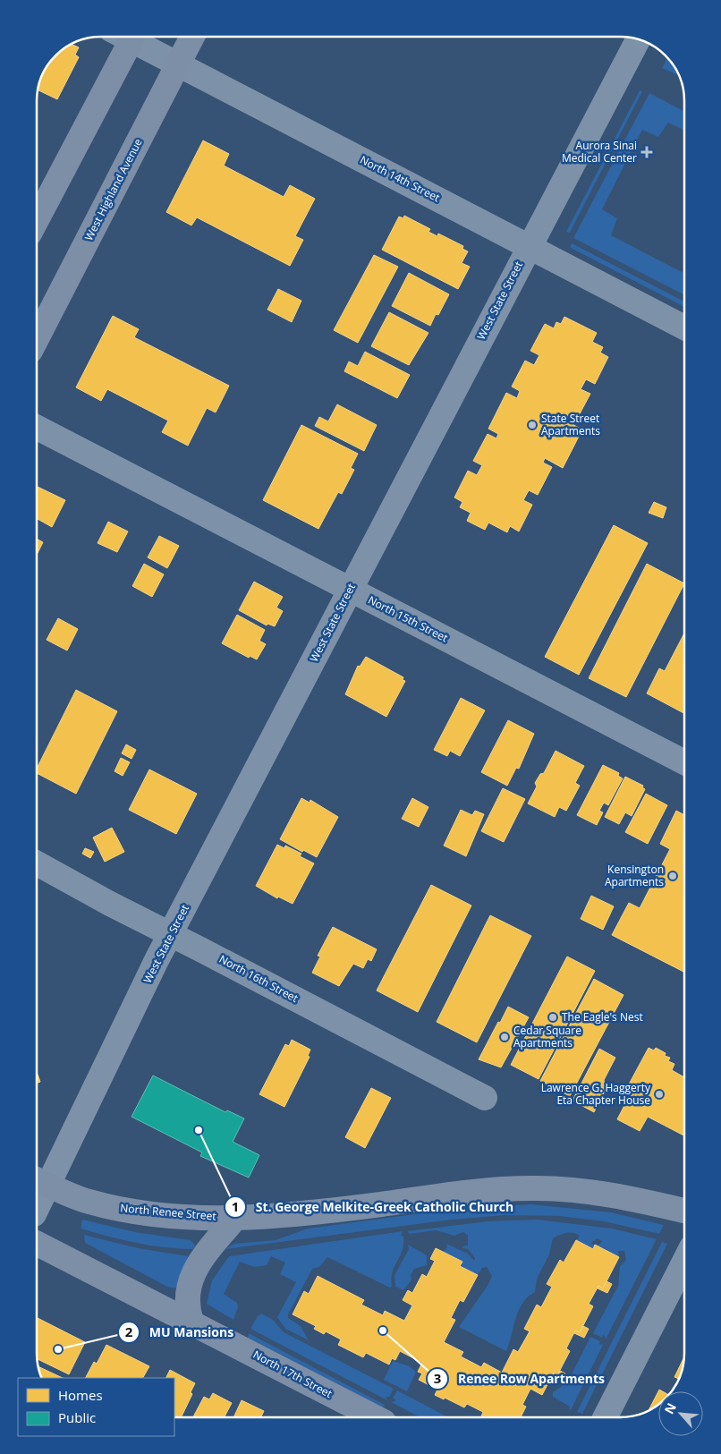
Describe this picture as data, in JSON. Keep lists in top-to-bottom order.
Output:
{
  "streets": {
    "main road": ["West Highland Avenue", "North Renee Street", "North 17th Street"],
    "street": [
      "North 14th Street",
      "West State Street",
      "North 15th Street",
      "North 16th Street"
    ]
  },
  "crossings": [
    ["North 14th Street", "West Highland Avenue"],
    ["North 14th Street", "West State Street"],
    ["West State Street", "North 15th Street"],
    ["West State Street", "North 16th Street"],
    ["West State Street", "North Renee Street"]
  ],
  "places": {
    "health": ["Aurora Sinai Medical Center"],
    "other": [
      "State Street Apartments",
      "Kensington Apartments",
      "The Eagle's Nest",
      "Cedar Square Apartments",
      "Lawrence G. Haggerty Eta Chapter House",
      "St. George Melkite-Greek Catholic Church",
      "Renee Row Apartments",
      "MU Mansions"
    ]
  },
  "legend": ["Homes", "Public"],
  "north": "top left"
}
